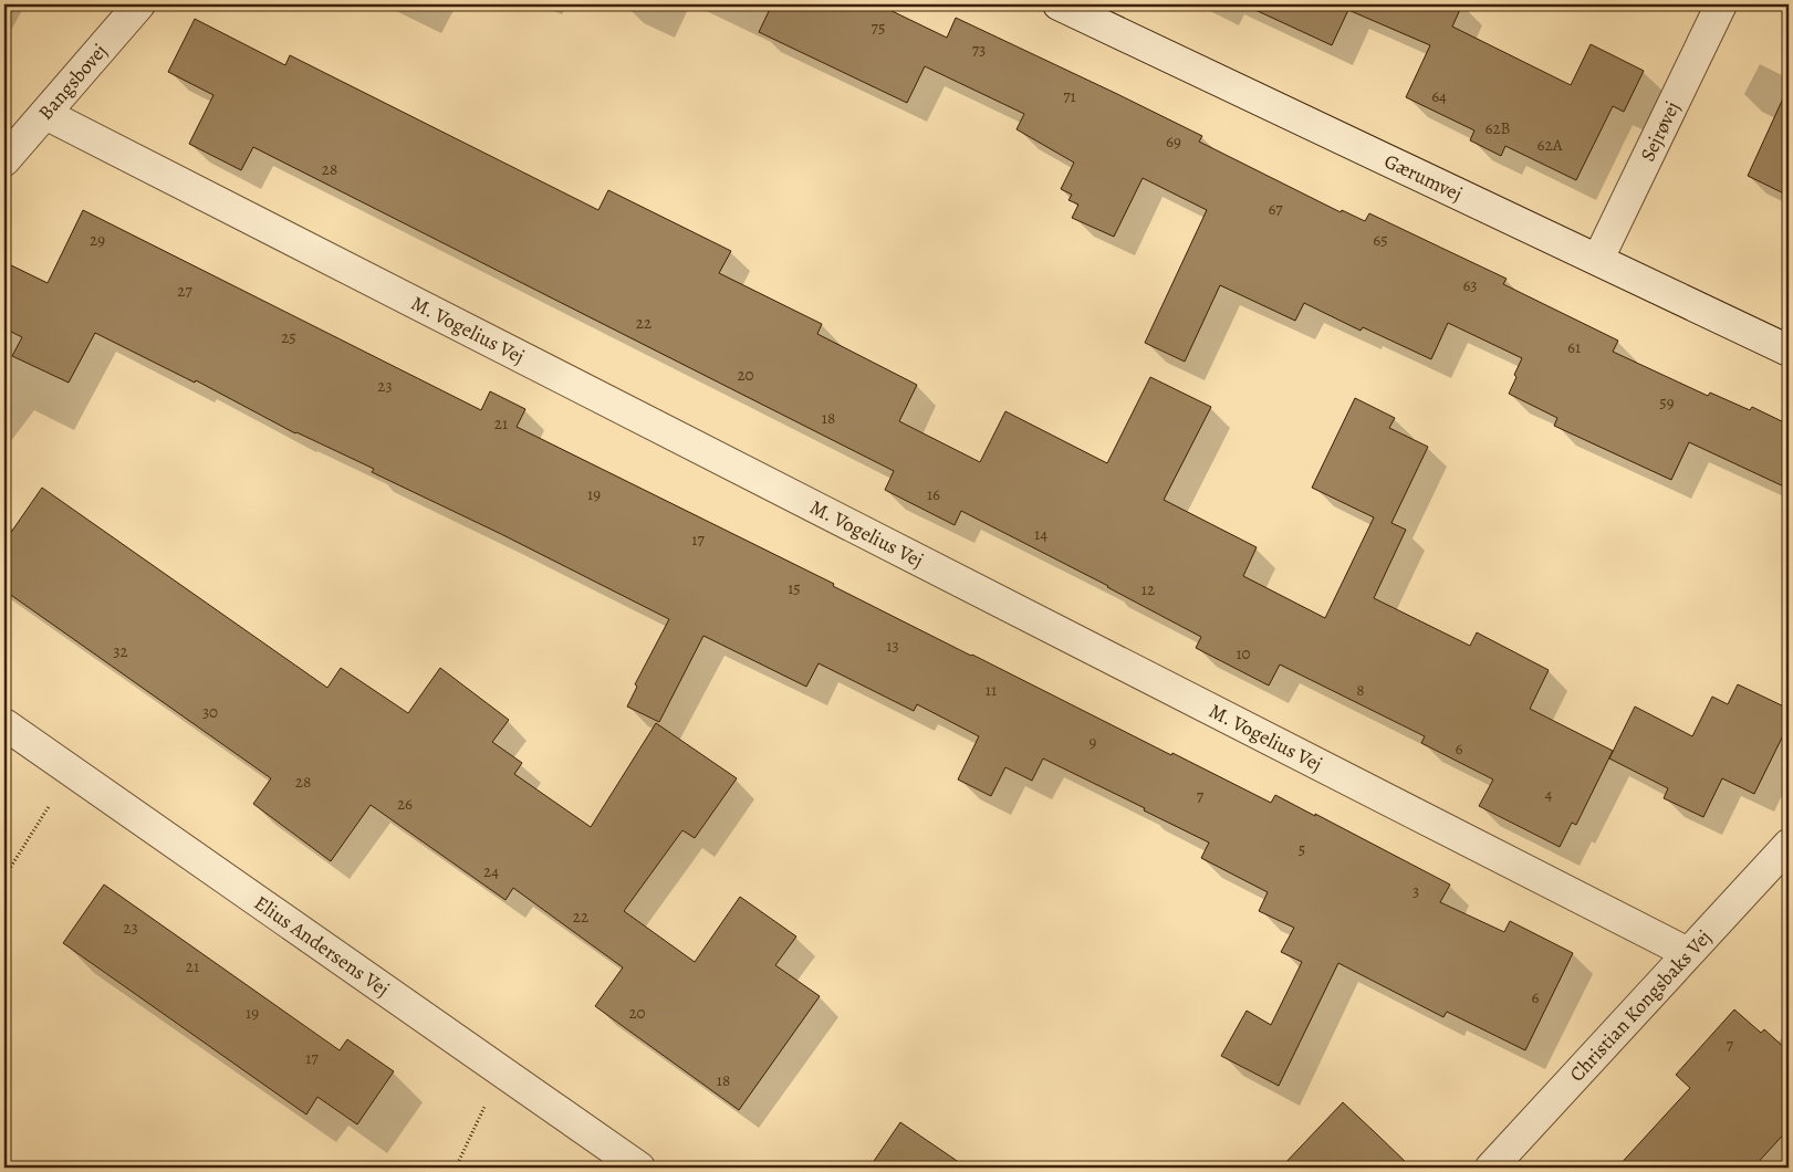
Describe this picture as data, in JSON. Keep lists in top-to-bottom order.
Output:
{
  "streets": {
    "street": [
      "Bangsbovej",
      "Sejrøvej",
      "Gærumvej",
      "M. Vogelius Vej",
      "Elius Andersens Vej",
      "Christian Kongsbaks Vej"
    ]
  },
  "crossings": [
    ["Bangsbovej", "M. Vogelius Vej"],
    ["Sejrøvej", "Gærumvej"],
    ["M. Vogelius Vej", "Christian Kongsbaks Vej"]
  ],
  "house_numbers": [
    "75",
    "73",
    "71",
    "64",
    "62B",
    "69",
    "62A",
    "28",
    "67",
    "29",
    "65",
    "63",
    "27",
    "22",
    "25",
    "61",
    "20",
    "23",
    "59",
    "18",
    "21",
    "19",
    "16",
    "14",
    "17",
    "15",
    "12",
    "13",
    "32",
    "10",
    "11",
    "8",
    "30",
    "9",
    "6",
    "28",
    "4",
    "7",
    "26",
    "5",
    "24",
    "3",
    "22",
    "23",
    "21",
    "6",
    "19",
    "20",
    "7",
    "17",
    "18"
  ]
}
